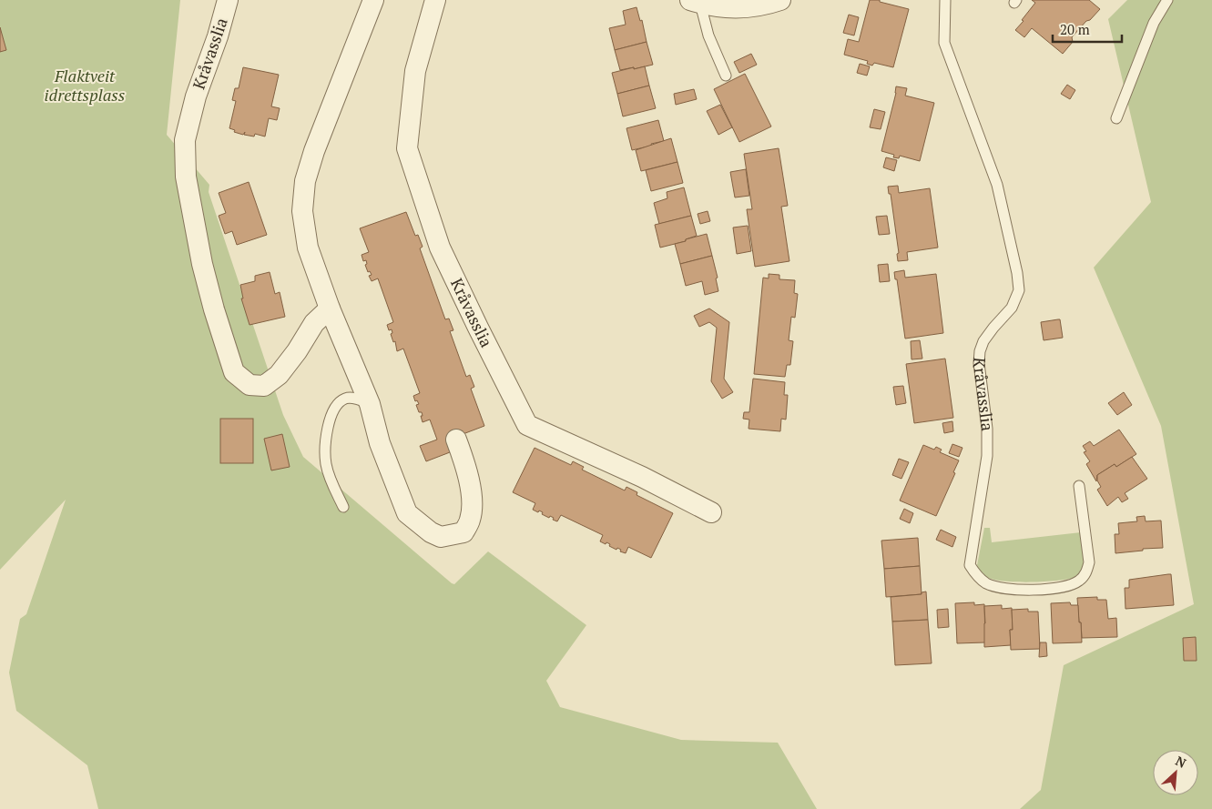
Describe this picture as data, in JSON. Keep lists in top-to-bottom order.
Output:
{
  "streets": {
    "street": ["Kråvasslia"]
  },
  "parks": ["Flaktveit idrettsplass"],
  "scale_bar": "20 m",
  "north": "top right"
}
